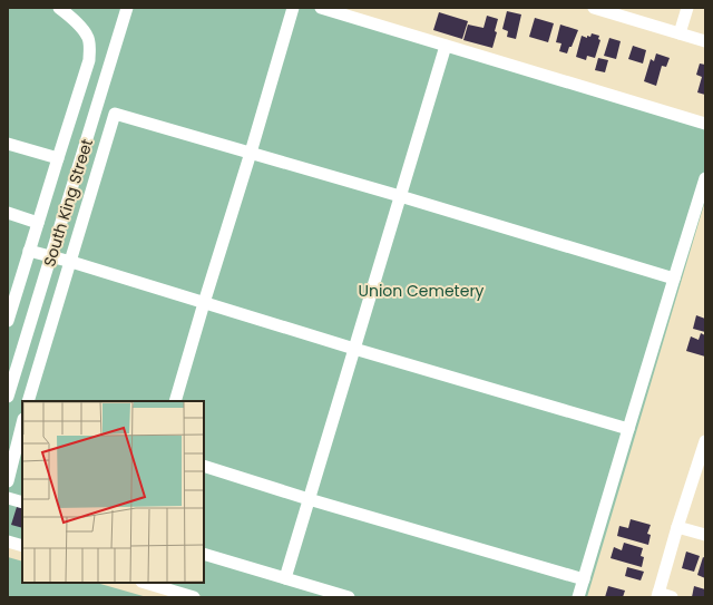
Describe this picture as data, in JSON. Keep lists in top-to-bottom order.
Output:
{
  "streets": {
    "street": ["South King Street"]
  },
  "parks": ["Union Cemetery"]
}
